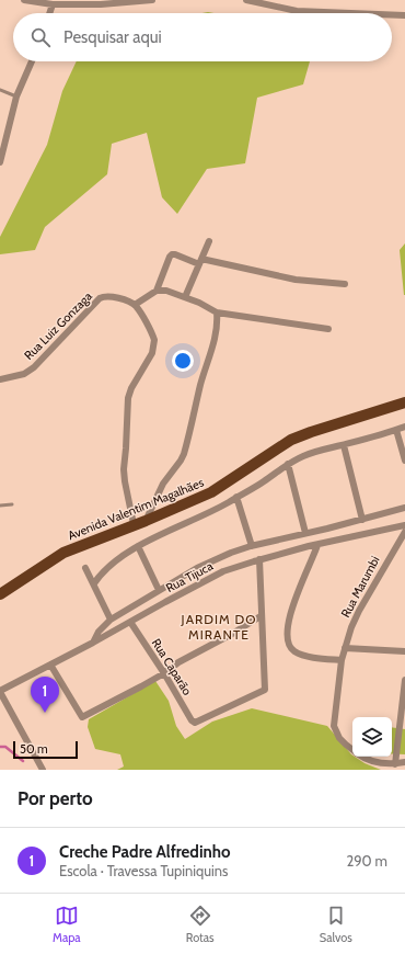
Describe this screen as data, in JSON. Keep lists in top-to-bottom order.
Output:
{
  "streets": {
    "main road": ["Avenida Valentim Magalhães"],
    "street": [
      "Rua Luiz Gonzaga",
      "Rua Tijuca",
      "Rua Marumbi",
      "Rua Caparão"
    ]
  },
  "crossings": [
    ["Rua Tijuca", "Rua Caparão"]
  ],
  "districts": ["JARDIM DO MIRANTE"],
  "scale_bar": "50 m",
  "page": {
    "search": "Pesquisar aqui",
    "pins": "1",
    "scale": "50 m",
    "heading": "Por perto",
    "list": [
      {
        "mark": "1",
        "name": "Creche Padre Alfredinho",
        "note": "Escola · Travessa Tupiniquins",
        "value": "290 m"
      }
    ],
    "nav": ["Mapa", "Rotas", "Salvos"]
  }
}
